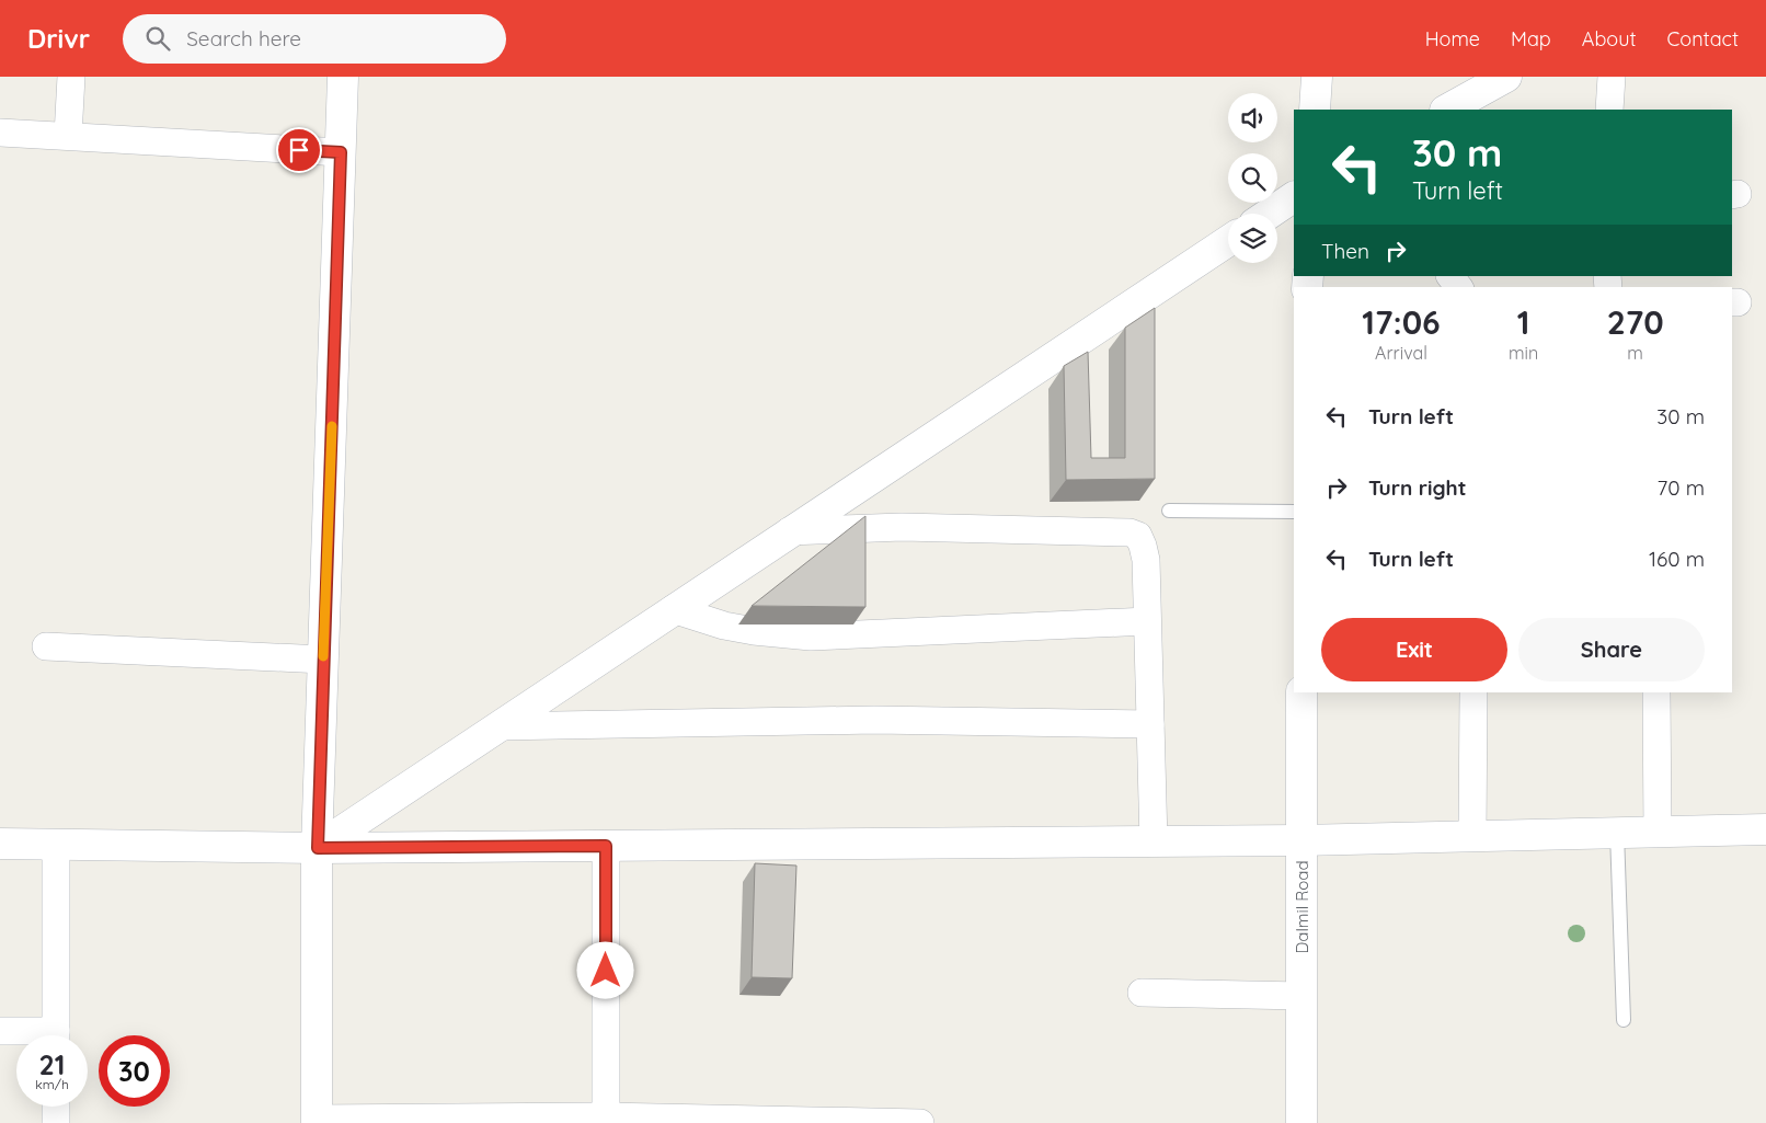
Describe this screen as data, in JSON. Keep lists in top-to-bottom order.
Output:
{
  "streets": {
    "street": ["Dalmil Road"]
  },
  "page": {
    "header": "Drivr",
    "search": "Search here",
    "nav": [
      "Home",
      "Map",
      "About",
      "Contact"
    ],
    "turn": ["30 m", "Turn left"],
    "then": "Then",
    "eta": [
      "17:06",
      "Arrival",
      "1",
      "min",
      "270",
      "m"
    ],
    "list": [
      {
        "name": "Turn left",
        "value": "30 m"
      },
      {
        "name": "Turn right",
        "value": "70 m"
      },
      {
        "name": "Turn left",
        "value": "160 m"
      }
    ],
    "buttons": ["Exit", "Share"],
    "speed": "21 km/h",
    "limit": "30"
  }
}
